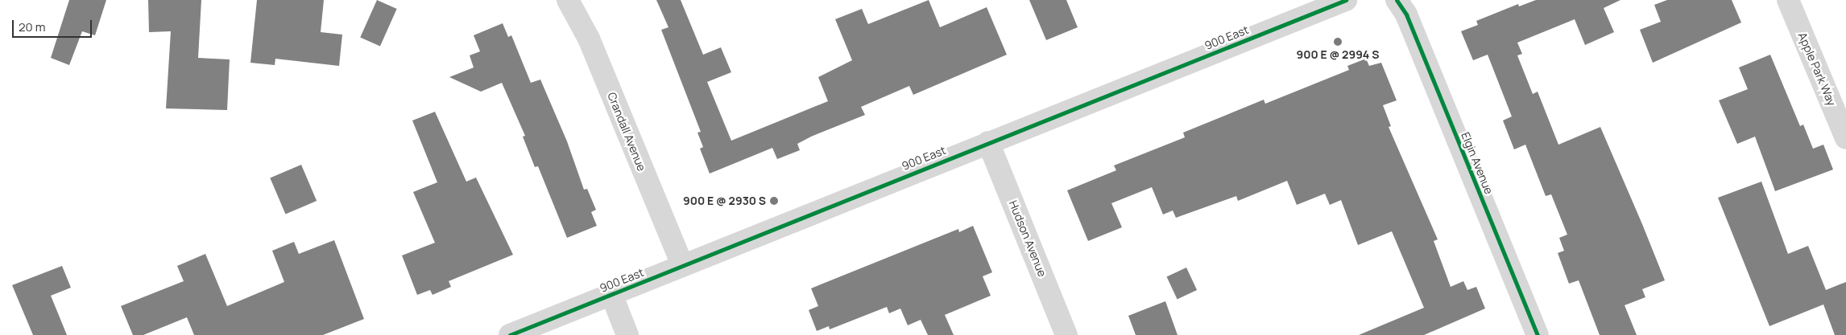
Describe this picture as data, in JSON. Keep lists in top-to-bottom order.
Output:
{
  "streets": {
    "street": [
      "900 East",
      "Apple Park Way",
      "Crandall Avenue",
      "Elgin Avenue",
      "Hudson Avenue"
    ]
  },
  "crossings": [
    ["900 East", "Crandall Avenue"],
    ["900 East", "Hudson Avenue"]
  ],
  "places": ["900 E @ 2994 S", "900 E @ 2930 S"],
  "scale_bar": "20 m"
}
